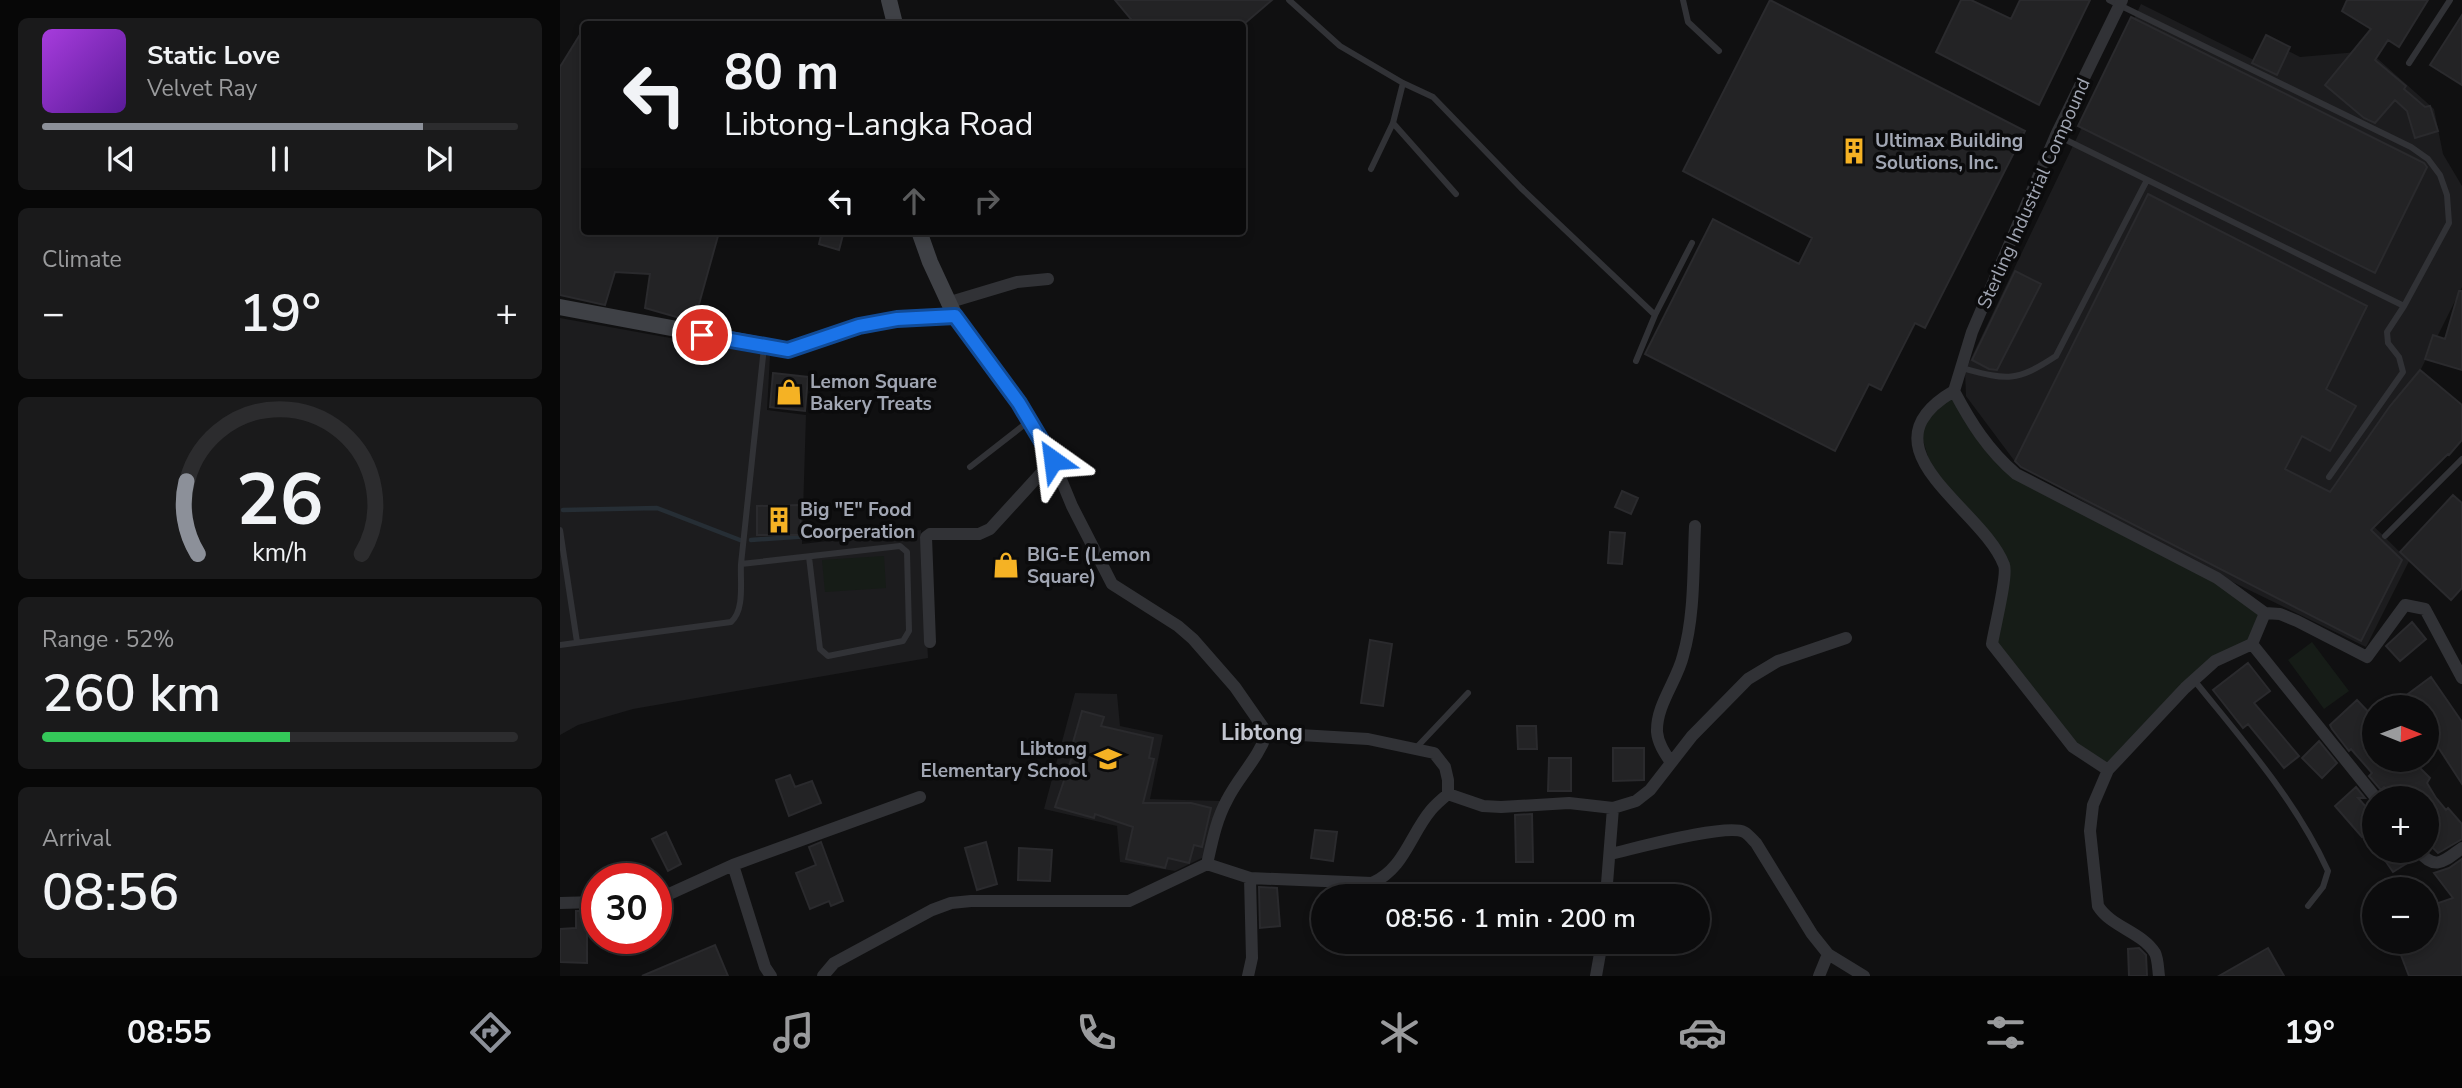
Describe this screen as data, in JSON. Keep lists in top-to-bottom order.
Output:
{
  "streets": {
    "street": ["Sterling Industrial Compound"]
  },
  "districts": ["Libtong"],
  "places": {
    "building": ["Ultimax Building Solutions, Inc.", "Big \"E\" Food Coorperation"],
    "shop": ["Lemon Square Bakery Treats", "BIG-E (Lemon Square)"],
    "school or university": ["Libtong Elementary School"]
  },
  "north": "right",
  "page": {
    "turn": ["80 m", "Libtong-Langka Road"],
    "song": ["Static Love", "Velvet Ray"],
    "tile": [
      "Climate",
      ["Range · 52%", "260 km"],
      ["Arrival", "08:56"]
    ],
    "heat": ["−", "19°", "+"],
    "map_buttons": ["+", "−"],
    "limit": "30",
    "trip": "08:56 · 1 min · 200 m",
    "tabs": ["08:55", "19°"],
    "gauge": ["26", "km/h"]
  }
}
